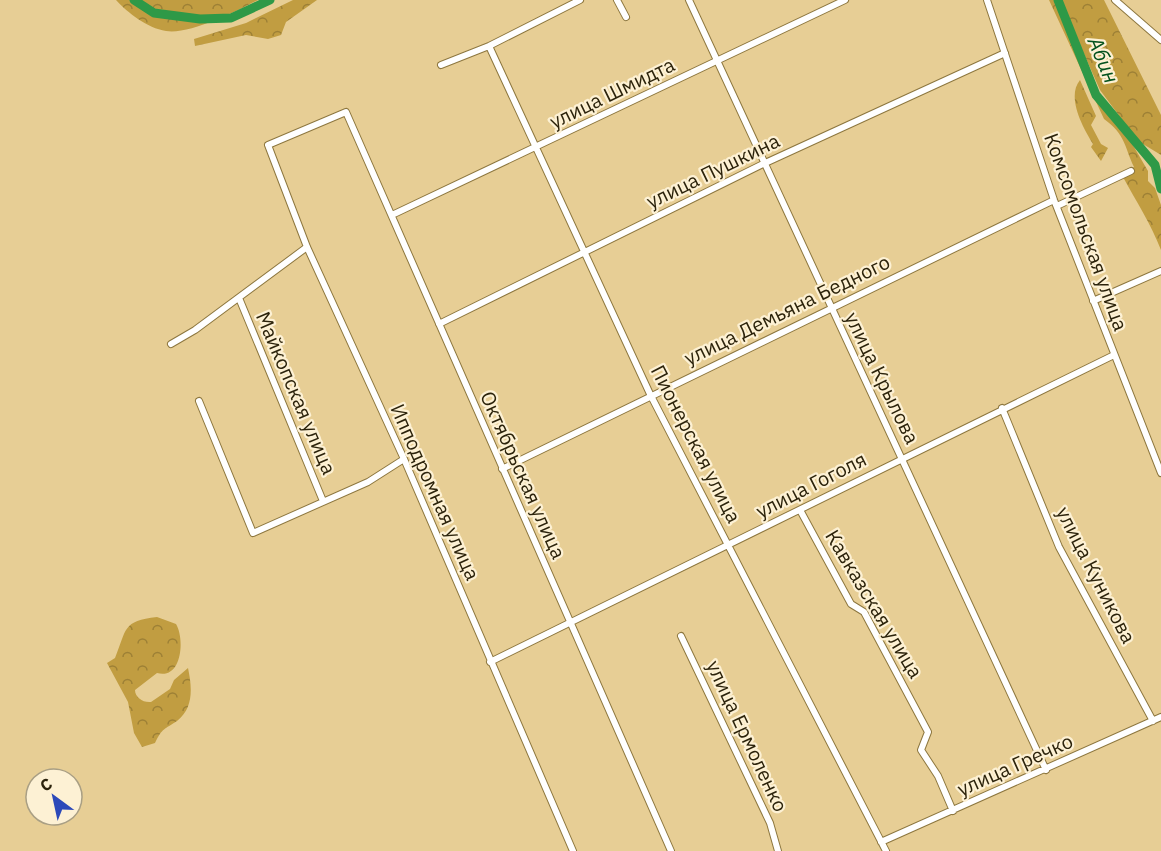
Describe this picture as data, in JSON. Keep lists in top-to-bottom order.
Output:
{
  "streets": {
    "street": [
      "улица Шмидта",
      "улица Пушкина",
      "Комсомольская улица",
      "улица Демьяна Бедного",
      "улица Крылова",
      "Майкопская улица",
      "Пионерская улица",
      "Октябрьская улица",
      "улица Гоголя",
      "Ипподромная улица",
      "улица Куникова",
      "Кавказская улица",
      "улица Ермоленко",
      "улица Гречко"
    ]
  },
  "crossings": [
    ["улица Шмидта", "улица Крылова"],
    ["улица Шмидта", "Пионерская улица"],
    ["улица Шмидта", "Октябрьская улица"],
    ["улица Пушкина", "Комсомольская улица"],
    ["улица Пушкина", "улица Крылова"],
    ["улица Пушкина", "Пионерская улица"],
    ["улица Пушкина", "Октябрьская улица"],
    ["Комсомольская улица", "улица Демьяна Бедного"],
    ["Комсомольская улица", "улица Гоголя"],
    ["улица Демьяна Бедного", "улица Крылова"],
    ["улица Демьяна Бедного", "Пионерская улица"],
    ["улица Демьяна Бедного", "Октябрьская улица"],
    ["улица Крылова", "улица Гоголя"],
    ["улица Крылова", "улица Гречко"],
    ["Пионерская улица", "улица Гоголя"],
    ["Пионерская улица", "улица Гречко"],
    ["Октябрьская улица", "улица Гоголя"],
    ["Октябрьская улица", "Ипподромная улица"],
    ["улица Гоголя", "Ипподромная улица"],
    ["улица Гоголя", "улица Куникова"],
    ["улица Гоголя", "Кавказская улица"],
    ["улица Куникова", "улица Гречко"],
    ["Кавказская улица", "улица Гречко"]
  ],
  "water": ["Абин"],
  "north": "top left"
}
